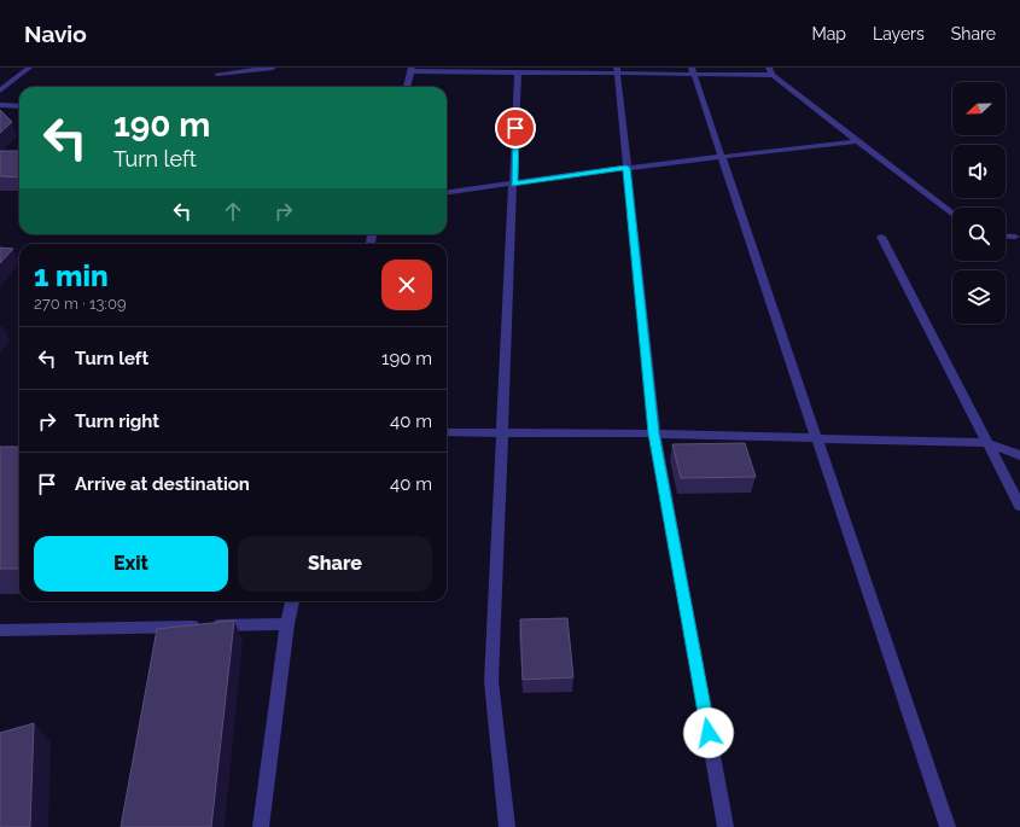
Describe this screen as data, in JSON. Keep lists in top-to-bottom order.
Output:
{
  "north": "left",
  "page": {
    "header": "Navio",
    "nav": ["Map", "Layers", "Share"],
    "turn": ["190 m", "Turn left"],
    "heading": ["1 min", "270 m · 13:09"],
    "list": [
      {
        "name": "Turn left",
        "value": "190 m"
      },
      {
        "name": "Turn right",
        "value": "40 m"
      },
      {
        "name": "Arrive at destination",
        "value": "40 m"
      }
    ],
    "buttons": ["Exit", "Share"]
  }
}
